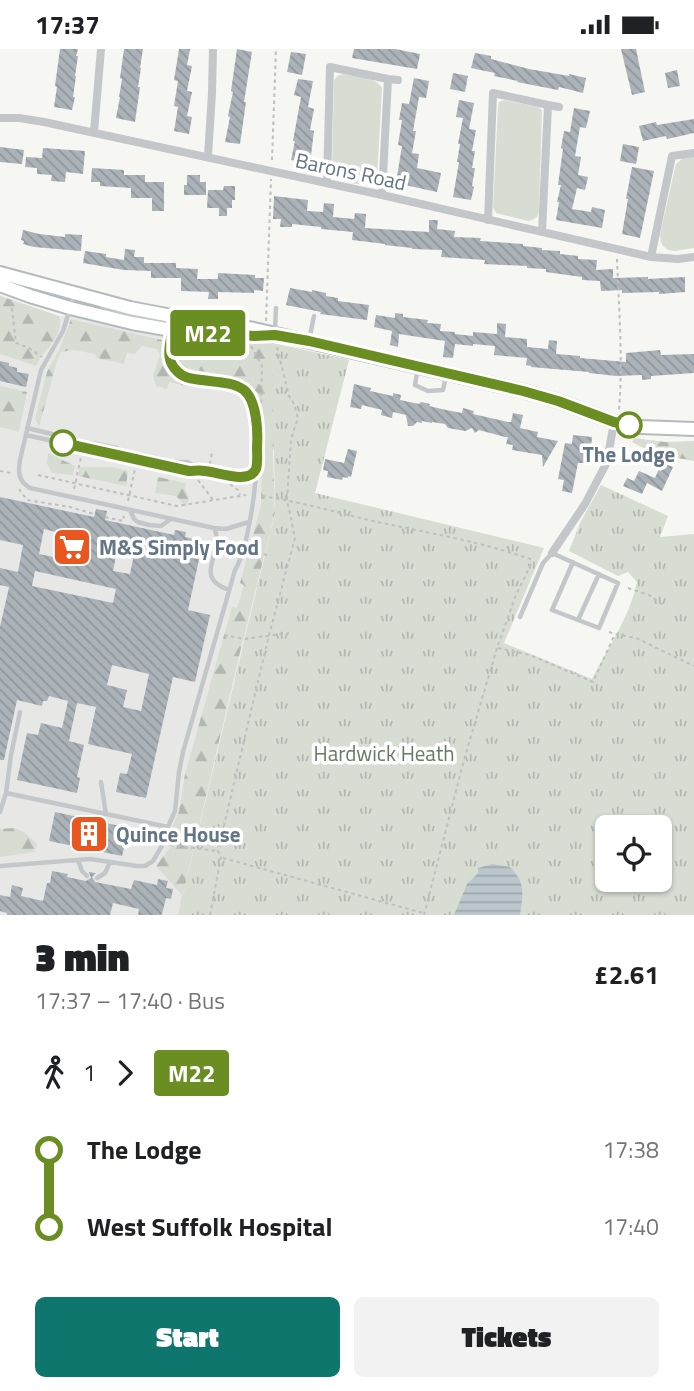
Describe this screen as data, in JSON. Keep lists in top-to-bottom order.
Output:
{
  "streets": {
    "street": ["Barons Road"]
  },
  "parks": ["Hardwick Heath"],
  "places": {
    "other": ["The Lodge"],
    "supermarket": ["M&S Simply Food"],
    "building": ["Quince House"]
  },
  "lines": ["bus line M22"],
  "page": {
    "status": "17:37",
    "on_map": "M22",
    "heading": ["3 min", "17:37 – 17:40 · Bus", "£2.61"],
    "legs": ["1", "M22"],
    "list": [
      {
        "name": "The Lodge",
        "value": "17:38"
      },
      {
        "name": "West Suffolk Hospital",
        "value": "17:40"
      }
    ],
    "buttons": ["Start", "Tickets"]
  }
}
